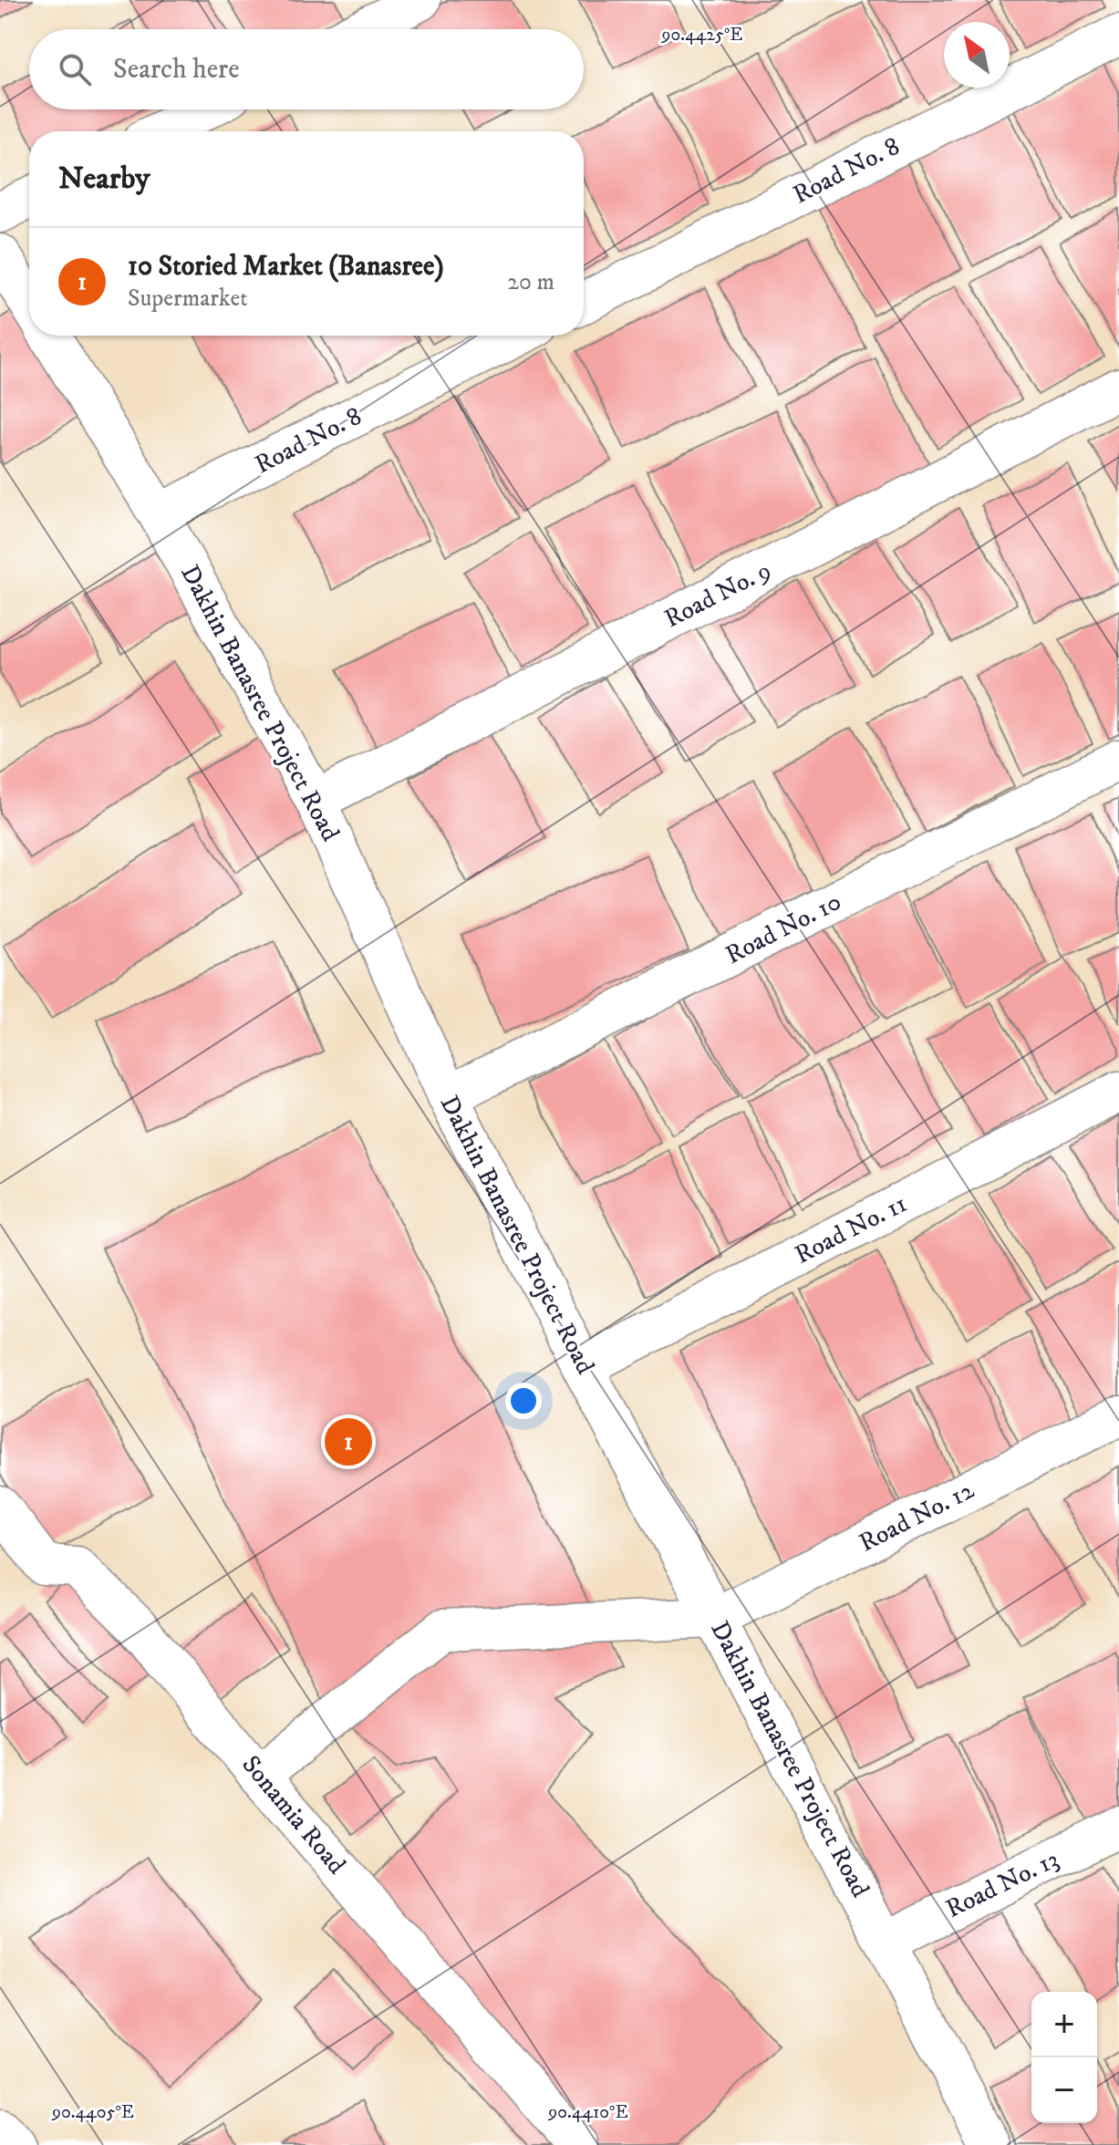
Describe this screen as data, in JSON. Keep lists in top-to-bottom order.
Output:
{
  "streets": {
    "street": [
      "Road No. 8",
      "Road No. 9",
      "Dakhin Banasree Project Road",
      "Road No. 10",
      "Road No. 11",
      "Road No. 12",
      "Sonamia Road",
      "Road No. 13"
    ]
  },
  "crossings": [
    ["Road No. 8", "Dakhin Banasree Project Road"],
    ["Road No. 9", "Dakhin Banasree Project Road"],
    ["Dakhin Banasree Project Road", "Road No. 10"],
    ["Dakhin Banasree Project Road", "Road No. 11"],
    ["Dakhin Banasree Project Road", "Road No. 12"],
    ["Dakhin Banasree Project Road", "Road No. 13"]
  ],
  "north": "top left",
  "page": {
    "search": "Search here",
    "heading": "Nearby",
    "list": [
      {
        "mark": "1",
        "name": "10 Storied Market (Banasree)",
        "note": "Supermarket",
        "value": "20 m"
      }
    ],
    "pins": "1",
    "map_buttons": ["+", "−"]
  },
  "coordinates": ["90.4425°E", "90.4405°E", "90.4410°E"]
}
